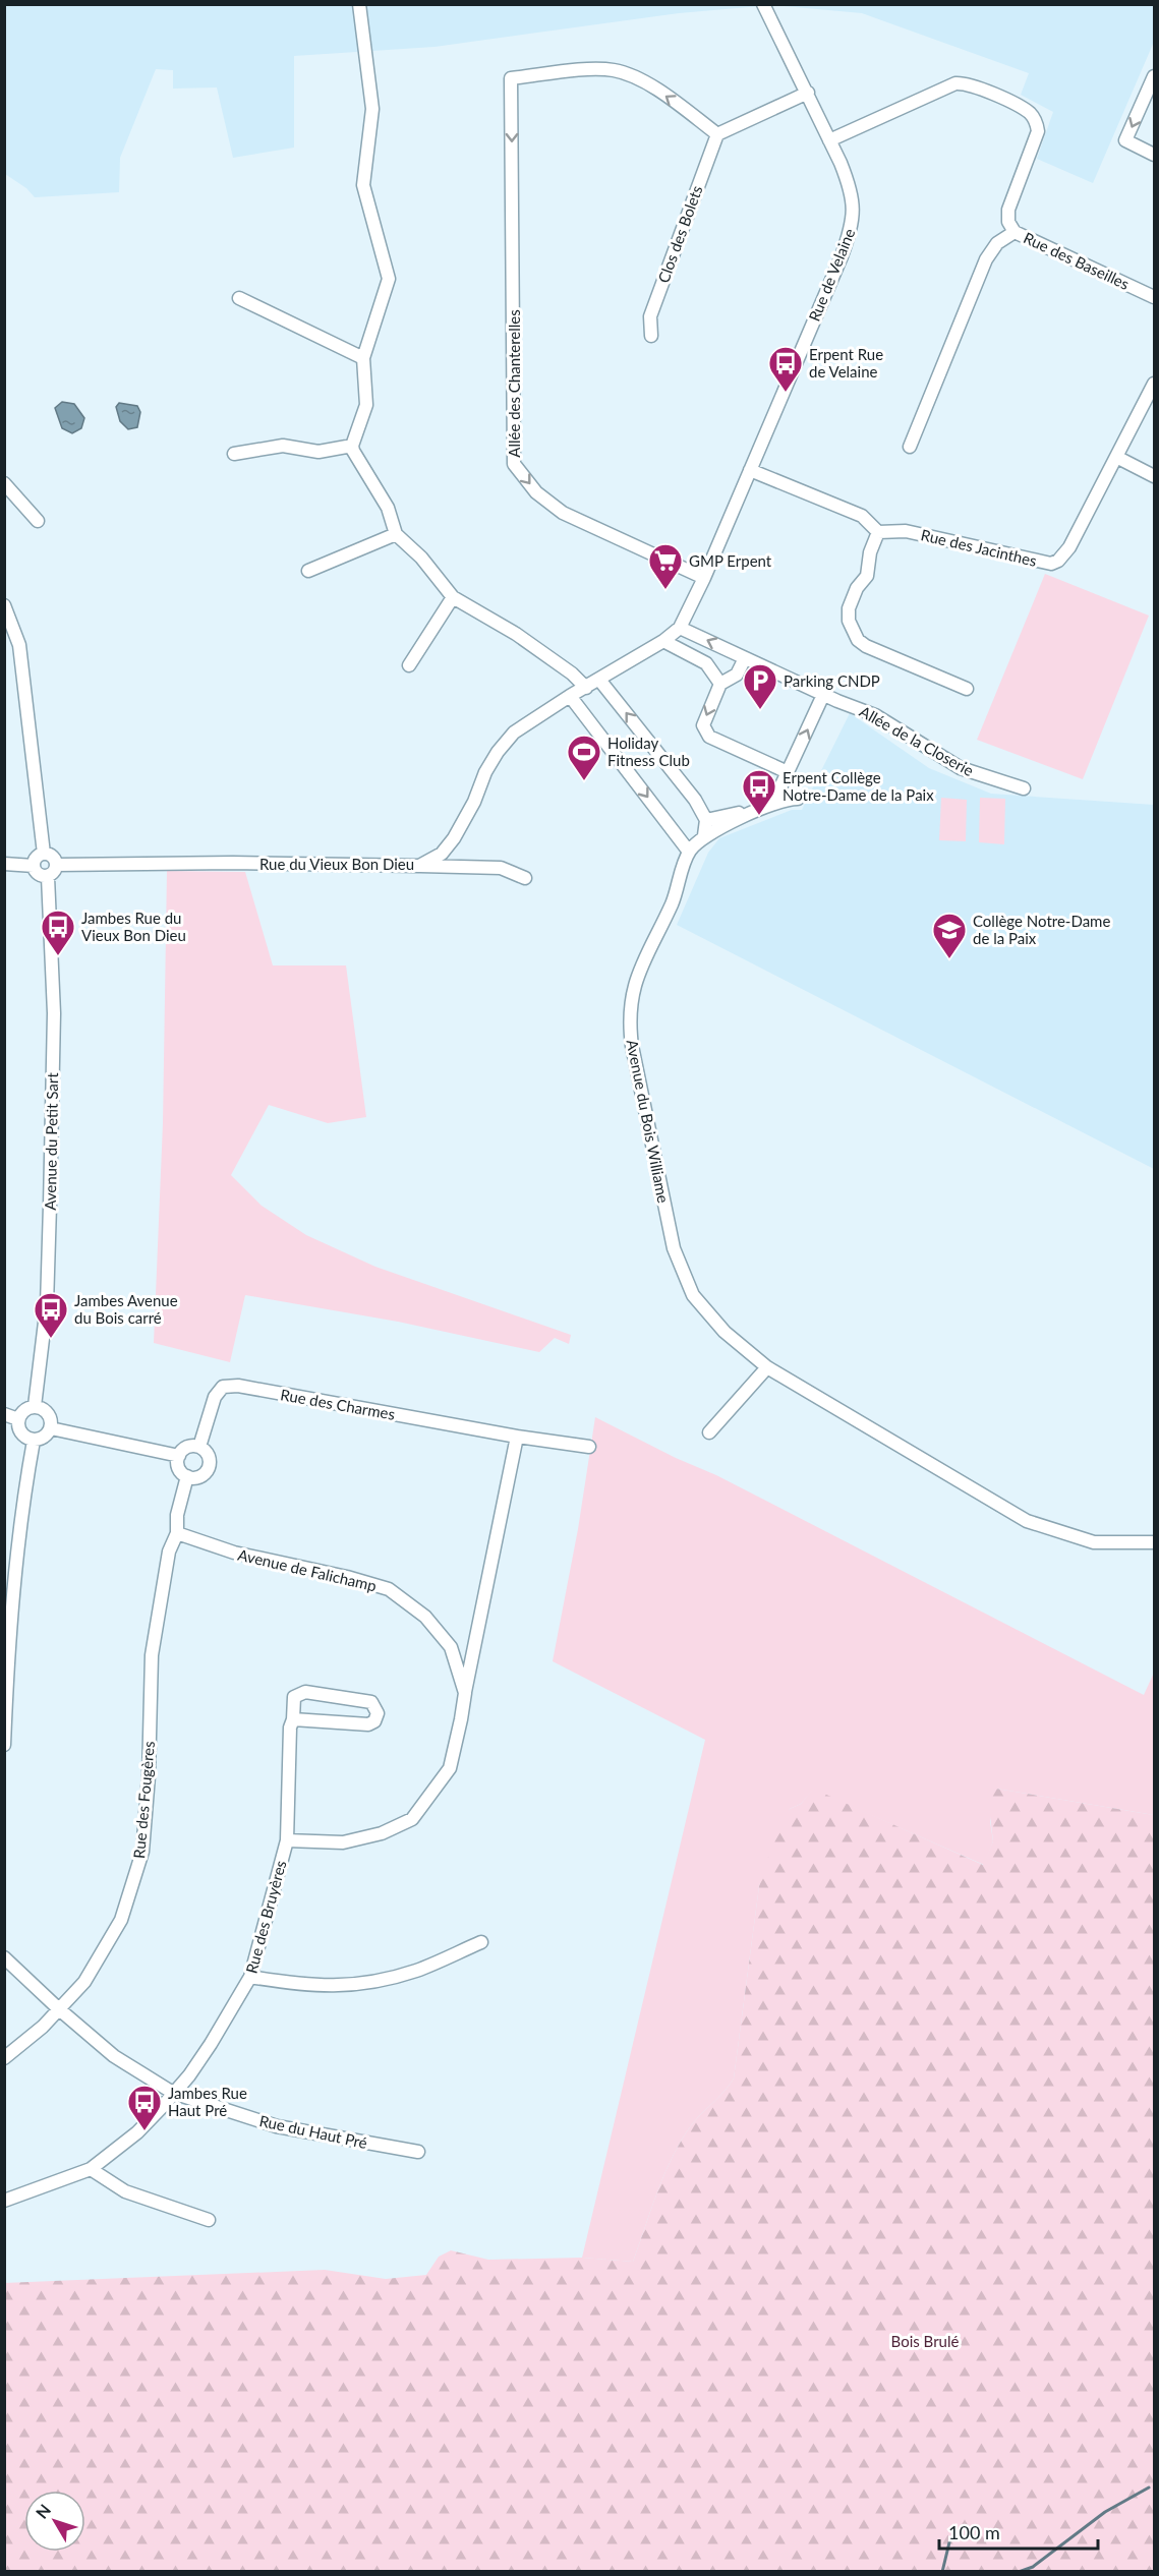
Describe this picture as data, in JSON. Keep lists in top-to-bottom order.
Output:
{
  "streets": {
    "street": [
      "Clos des Bolets",
      "Rue des Baseilles",
      "Rue de Velaine",
      "Allée des Chanterelles",
      "Rue des Jacinthes",
      "Allée de la Closerie",
      "Rue du Vieux Bon Dieu",
      "Avenue du Bois Williame",
      "Avenue du Petit Sart",
      "Rue des Charmes",
      "Avenue de Falichamp",
      "Rue des Fougères",
      "Rue des Bruyères",
      "Rue du Haut Pré"
    ]
  },
  "crossings": [
    ["Clos des Bolets", "Allée des Chanterelles"],
    ["Rue des Baseilles", "Rue de Velaine"],
    ["Rue de Velaine", "Allée des Chanterelles"],
    ["Rue de Velaine", "Allée de la Closerie"],
    ["Rue du Vieux Bon Dieu", "Avenue du Petit Sart"],
    ["Avenue de Falichamp", "Rue des Fougères"],
    ["Avenue de Falichamp", "Rue des Bruyères"],
    ["Rue des Fougères", "Rue du Haut Pré"],
    ["Rue des Bruyères", "Rue du Haut Pré"]
  ],
  "parks": ["Bois Brulé"],
  "places": {
    "bus stop": [
      "Erpent Rue de Velaine",
      "Erpent Collège Notre-Dame de la Paix",
      "Jambes Rue du Vieux Bon Dieu",
      "Jambes Avenue du Bois carré",
      "Jambes Rue Haut Pré"
    ],
    "supermarket": ["GMP Erpent"],
    "parking": ["Parking CNDP"],
    "sports": ["Holiday Fitness Club"],
    "school or university": ["Collège Notre-Dame de la Paix"]
  },
  "scale_bar": "100 m",
  "north": "top left"
}
